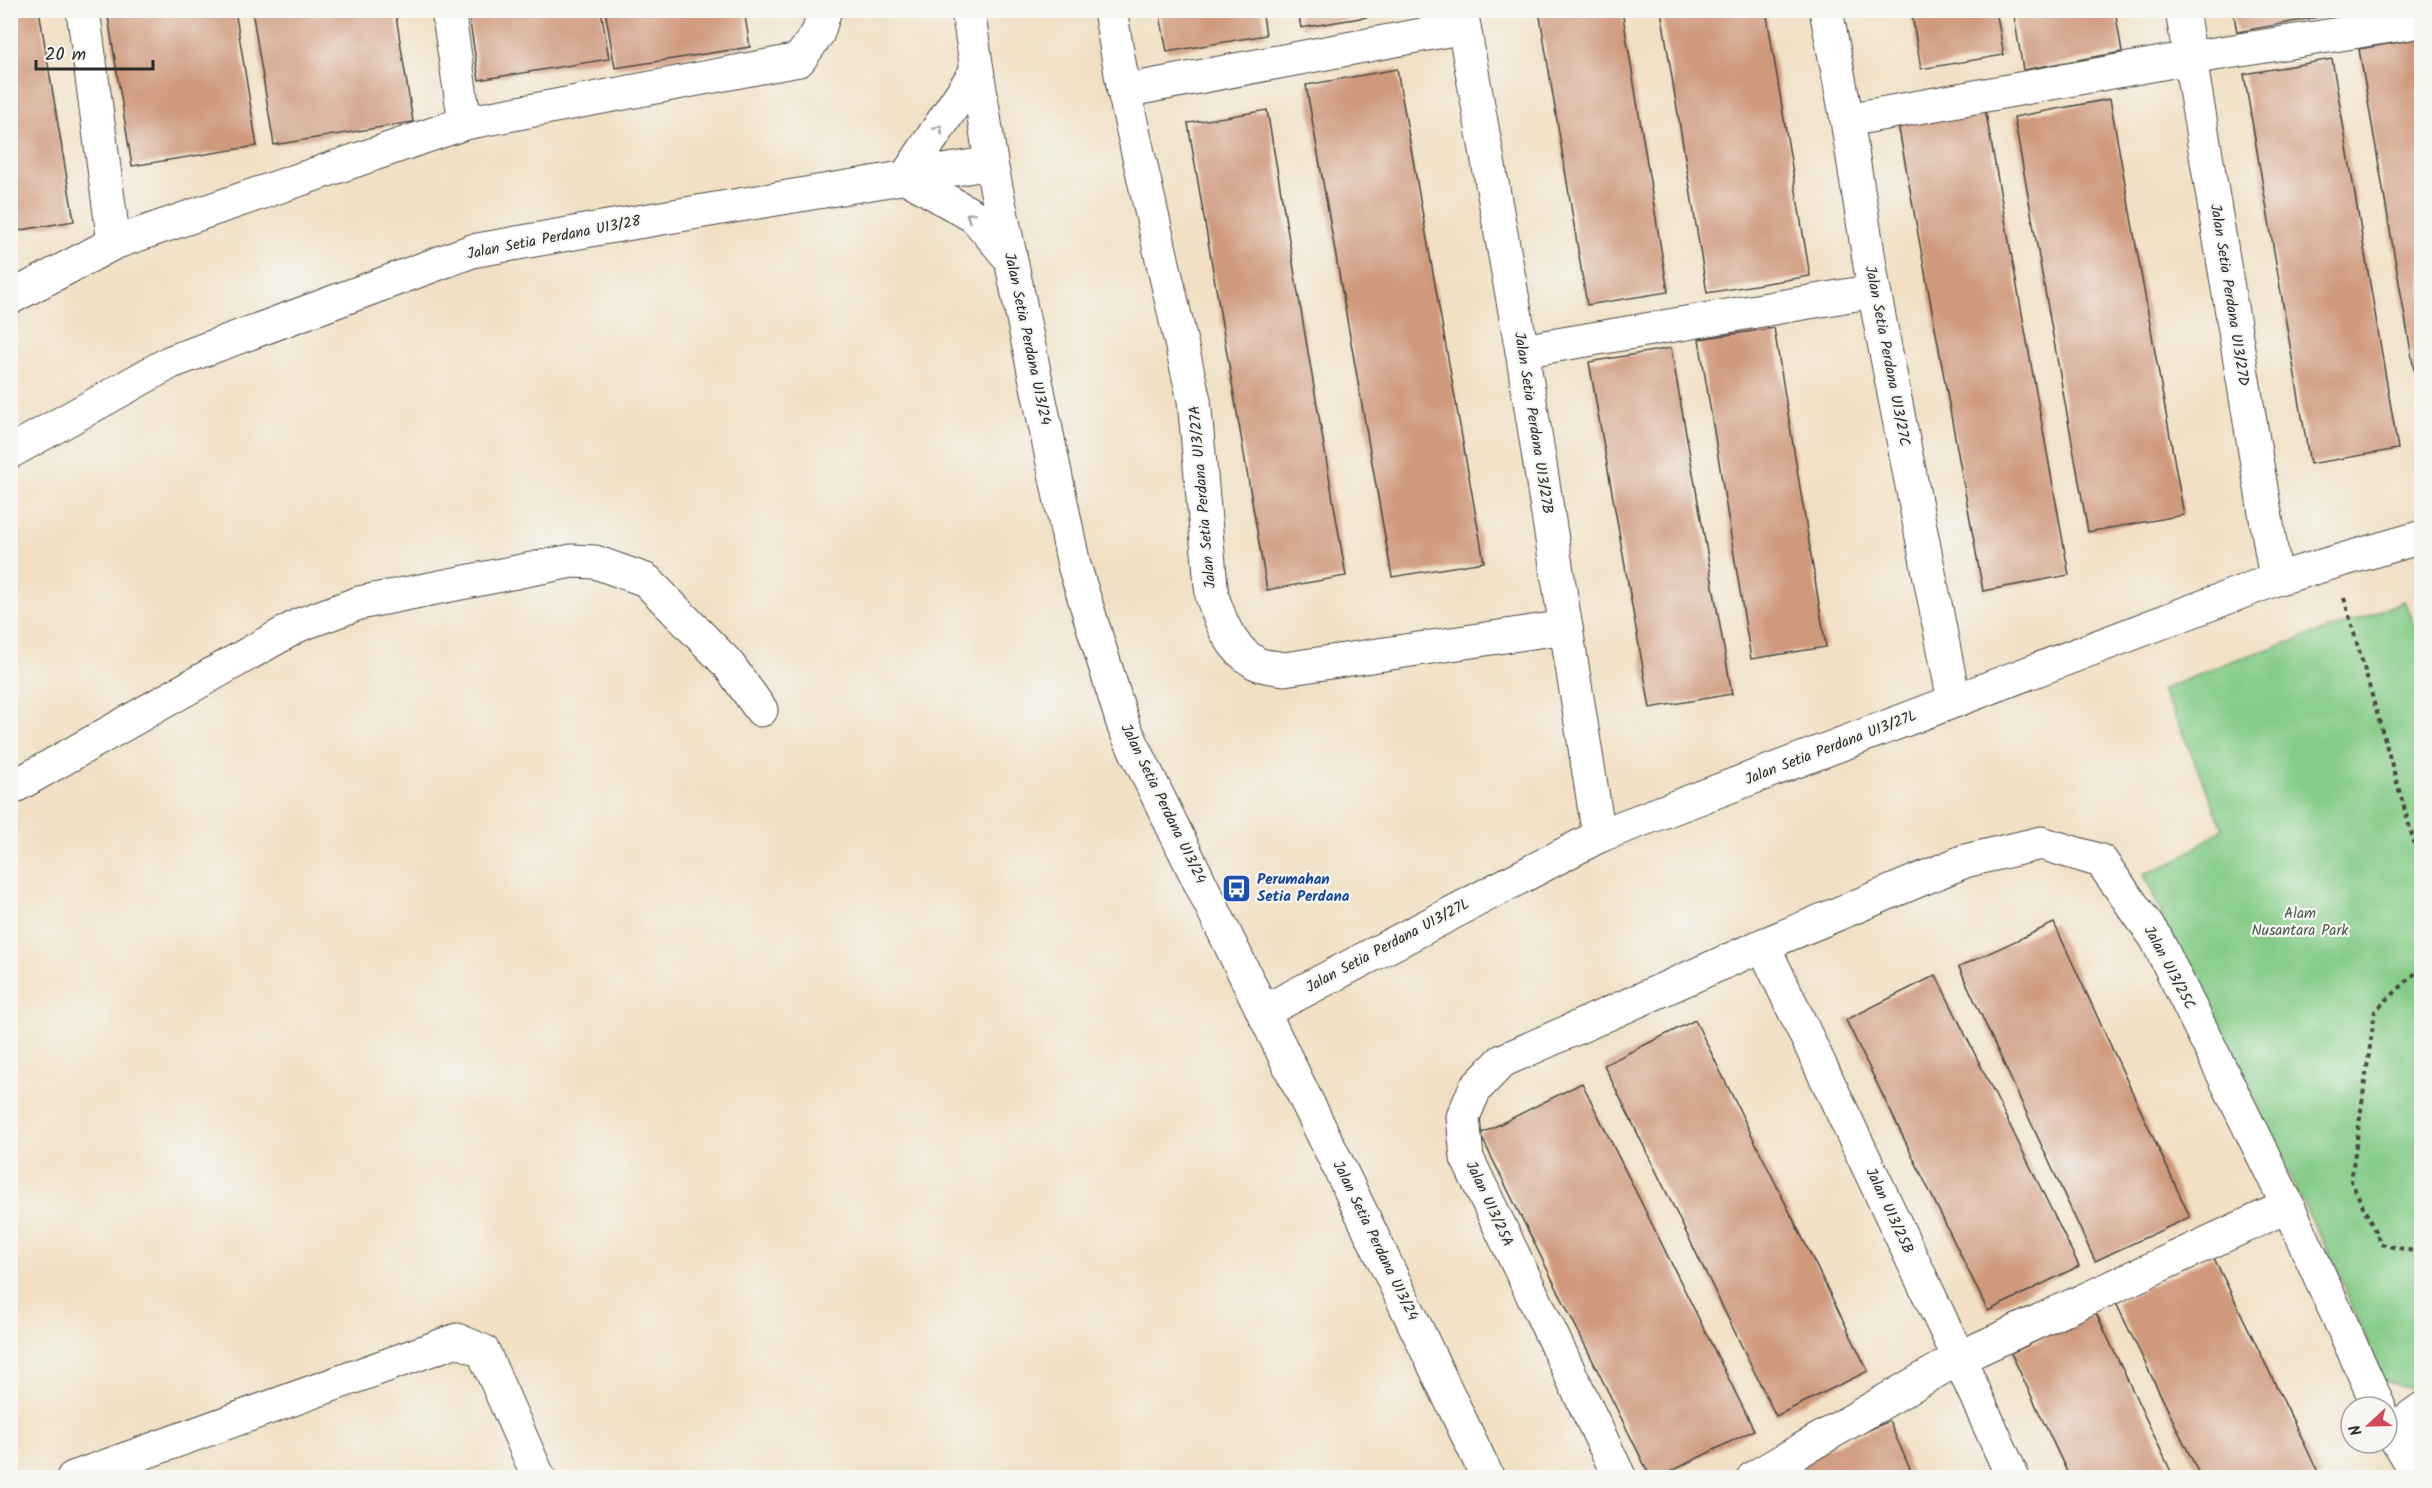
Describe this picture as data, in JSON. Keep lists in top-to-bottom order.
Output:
{
  "streets": {
    "street": [
      "Jalan Setia Perdana U13/28",
      "Jalan Setia Perdana U13/27D",
      "Jalan Setia Perdana U13/24",
      "Jalan Setia Perdana U13/27C",
      "Jalan Setia Perdana U13/27B",
      "Jalan Setia Perdana U13/27A",
      "Jalan Setia Perdana U13/27L",
      "Jalan U13/25C",
      "Jalan U13/25A",
      "Jalan U13/25B"
    ]
  },
  "crossings": [
    ["Jalan Setia Perdana U13/28", "Jalan Setia Perdana U13/24"],
    ["Jalan Setia Perdana U13/27D", "Jalan Setia Perdana U13/27L"],
    ["Jalan Setia Perdana U13/24", "Jalan Setia Perdana U13/27L"],
    ["Jalan Setia Perdana U13/27C", "Jalan Setia Perdana U13/27L"],
    ["Jalan Setia Perdana U13/27B", "Jalan Setia Perdana U13/27A"],
    ["Jalan Setia Perdana U13/27B", "Jalan Setia Perdana U13/27L"],
    ["Jalan U13/25C", "Jalan U13/25A"],
    ["Jalan U13/25C", "Jalan U13/25B"],
    ["Jalan U13/25A", "Jalan U13/25B"]
  ],
  "parks": ["Alam Nusantara Park"],
  "places": {
    "bus stop": ["Perumahan Setia Perdana"]
  },
  "scale_bar": "20 m",
  "north": "left"
}
